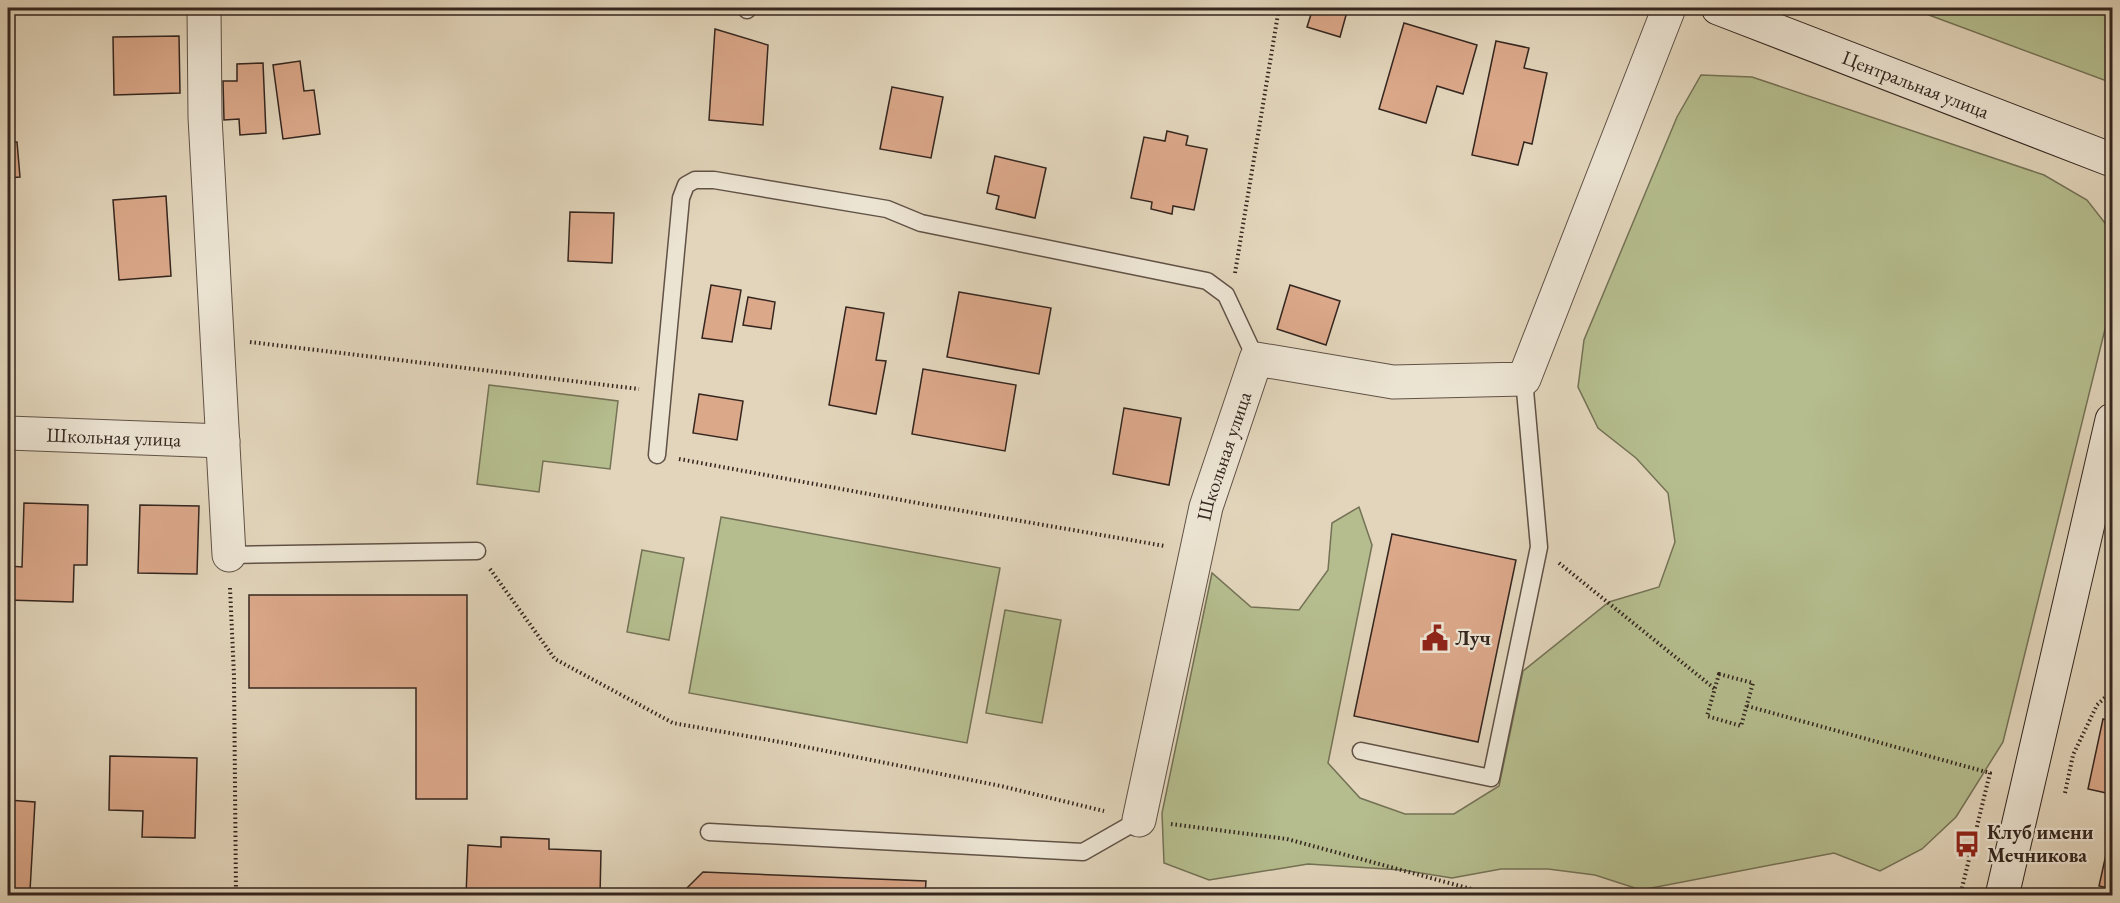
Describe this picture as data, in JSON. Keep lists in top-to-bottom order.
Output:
{
  "streets": {
    "street": ["Центральная улица", "Школьная улица"]
  },
  "places": {
    "public building": ["Луч"],
    "bus stop": ["Клуб имени Мечникова"]
  }
}
